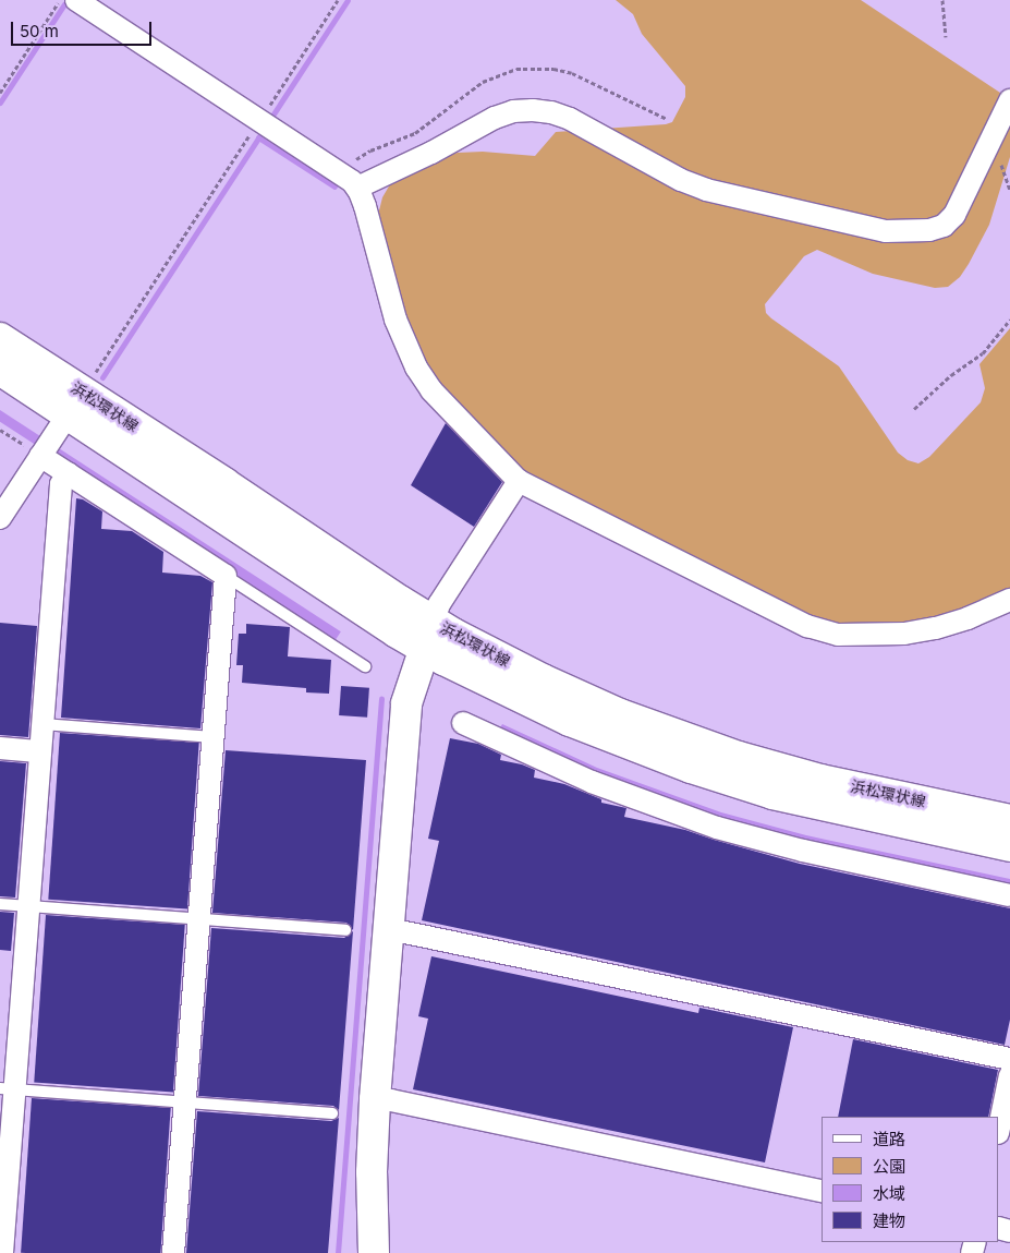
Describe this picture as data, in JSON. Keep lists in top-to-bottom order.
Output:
{
  "streets": {
    "main road": ["浜松環状線"]
  },
  "legend": [
    "道路",
    "公園",
    "水域",
    "建物"
  ],
  "scale_bar": "50 m"
}
